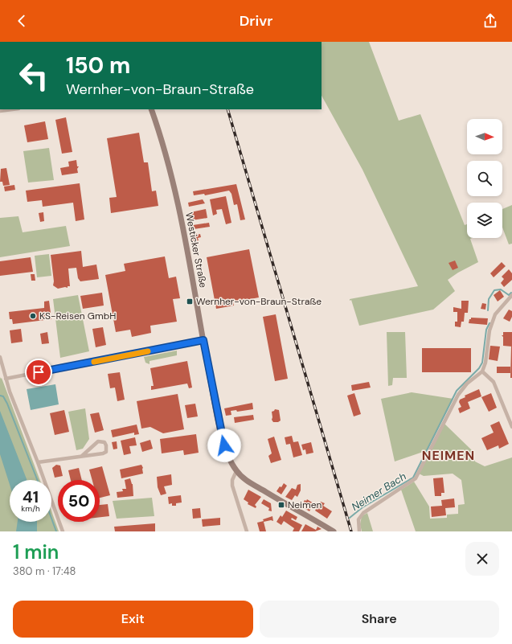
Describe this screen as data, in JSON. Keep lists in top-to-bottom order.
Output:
{
  "streets": {
    "main road": ["Westicker Straße"]
  },
  "districts": ["NEIMEN"],
  "water": ["Neimer Bach"],
  "places": {
    "transit": ["Wernher-von-Braun-Straße", "Neimen"],
    "other": ["KS-Reisen GmbH"]
  },
  "north": "right",
  "page": {
    "header": "Drivr",
    "turn": ["150 m", "Wernher-von-Braun-Straße"],
    "speed": "41 km/h",
    "limit": "50",
    "heading": ["1 min", "380 m · 17:48"],
    "buttons": ["Exit", "Share"]
  }
}
